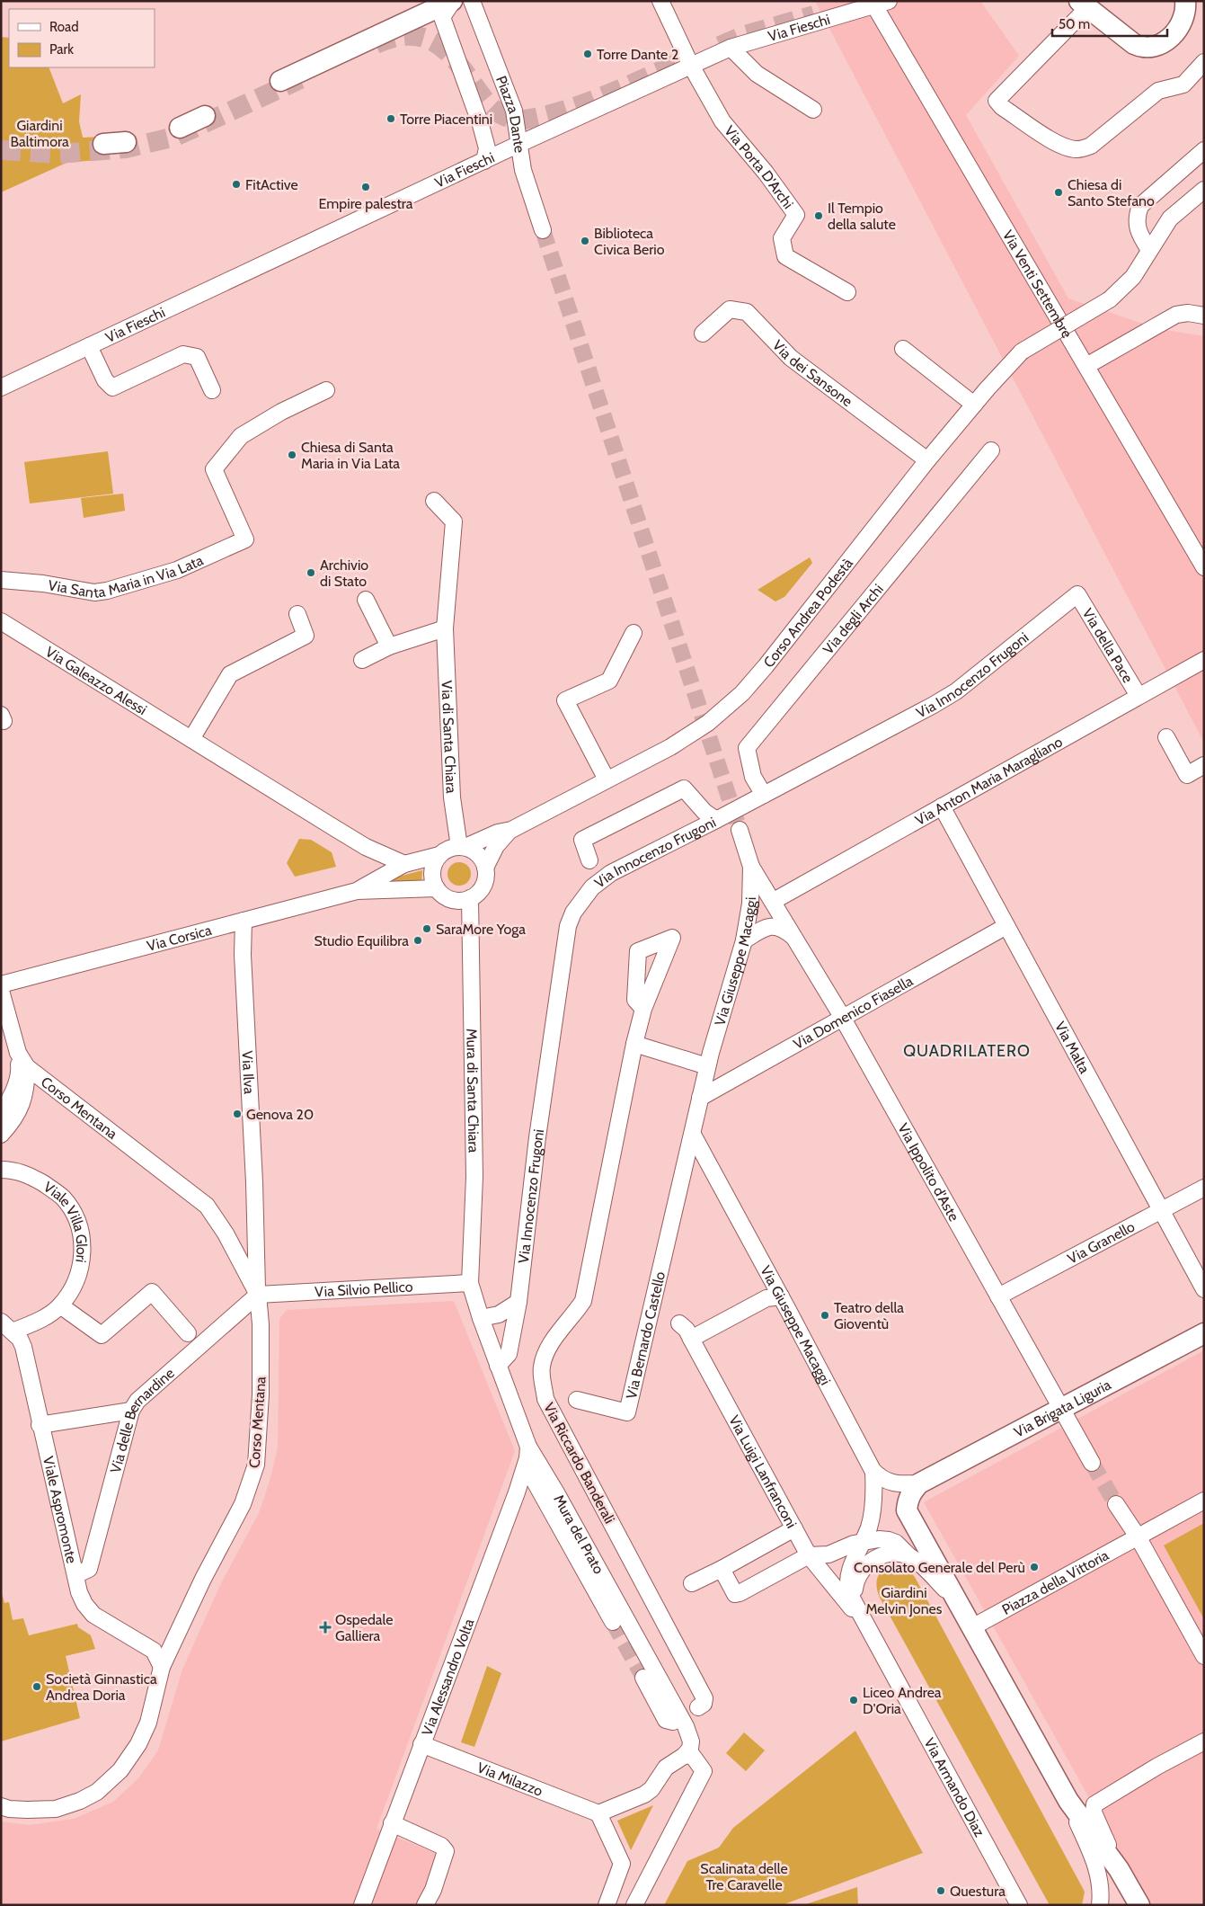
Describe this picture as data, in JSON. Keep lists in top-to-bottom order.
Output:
{
  "streets": {
    "main road": ["Via Brigata Liguria"],
    "street": [
      "Via Fieschi",
      "Piazza Dante",
      "Via Porta D'Archi",
      "Via Venti Settembre",
      "Via dei Sansone",
      "Via Santa Maria in Via Lata",
      "Corso Andrea Podestà",
      "Via degli Archi",
      "Via della Pace",
      "Via Innocenzo Frugoni",
      "Via Galeazzo Alessi",
      "Via di Santa Chiara",
      "Via Anton Maria Maragliano",
      "Via Corsica",
      "Via Giuseppe Macaggi",
      "Via Domenico Fiasella",
      "Via Malta",
      "Via Ilva",
      "Mura di Santa Chiara",
      "Corso Mentana",
      "Via Ippolito d'Aste",
      "Viale Villa Glori",
      "Via Granello",
      "Via Silvio Pellico",
      "Via Bernardo Castello",
      "Via delle Bernardine",
      "Via Riccardo Banderali",
      "Via Luigi Lanfranconi",
      "Viale Aspromonte",
      "Mura del Prato",
      "Piazza della Vittoria",
      "Via Alessandro Volta",
      "Via Milazzo",
      "Via Armando Diaz"
    ]
  },
  "crossings": [
    ["Via Fieschi", "Piazza Dante"],
    ["Via Fieschi", "Via Porta D'Archi"],
    ["Via Fieschi", "Via Venti Settembre"],
    ["Via dei Sansone", "Corso Andrea Podestà"],
    ["Corso Andrea Podestà", "Via di Santa Chiara"],
    ["Corso Andrea Podestà", "Mura di Santa Chiara"],
    ["Via degli Archi", "Via Innocenzo Frugoni"],
    ["Via della Pace", "Via Innocenzo Frugoni"],
    ["Via della Pace", "Via Anton Maria Maragliano"],
    ["Via Innocenzo Frugoni", "Mura del Prato"],
    ["Via di Santa Chiara", "Mura di Santa Chiara"],
    ["Via Anton Maria Maragliano", "Via Malta"],
    ["Via Anton Maria Maragliano", "Via Ippolito d'Aste"],
    ["Via Corsica", "Via Ilva"],
    ["Via Giuseppe Macaggi", "Via Domenico Fiasella"],
    ["Via Giuseppe Macaggi", "Via Ippolito d'Aste"],
    ["Via Giuseppe Macaggi", "Via Bernardo Castello"],
    ["Via Giuseppe Macaggi", "Via Brigata Liguria"],
    ["Via Giuseppe Macaggi", "Via Armando Diaz"],
    ["Via Domenico Fiasella", "Via Malta"],
    ["Via Domenico Fiasella", "Via Ippolito d'Aste"],
    ["Via Malta", "Via Granello"],
    ["Via Ilva", "Corso Mentana"],
    ["Via Ilva", "Via Silvio Pellico"],
    ["Via Ilva", "Via delle Bernardine"],
    ["Mura di Santa Chiara", "Via Silvio Pellico"],
    ["Mura di Santa Chiara", "Mura del Prato"],
    ["Corso Mentana", "Via Silvio Pellico"],
    ["Corso Mentana", "Via delle Bernardine"],
    ["Corso Mentana", "Viale Aspromonte"],
    ["Via Ippolito d'Aste", "Via Granello"],
    ["Via Ippolito d'Aste", "Via Brigata Liguria"],
    ["Viale Villa Glori", "Viale Aspromonte"],
    ["Via Silvio Pellico", "Via delle Bernardine"],
    ["Via Silvio Pellico", "Mura del Prato"],
    ["Via Brigata Liguria", "Via Armando Diaz"],
    ["Via delle Bernardine", "Viale Aspromonte"],
    ["Via Luigi Lanfranconi", "Via Armando Diaz"],
    ["Mura del Prato", "Via Alessandro Volta"],
    ["Via Alessandro Volta", "Via Milazzo"]
  ],
  "districts": ["QUADRILATERO"],
  "parks": ["Giardini Baltimora", "Giardini Melvin Jones", "Scalinata delle Tre Caravelle"],
  "places": {
    "other": [
      "Torre Dante 2",
      "Torre Piacentini",
      "FitActive",
      "Empire palestra",
      "Chiesa di Santo Stefano",
      "Il Tempio della salute",
      "Biblioteca Civica Berio",
      "Chiesa di Santa Maria in Via Lata",
      "Archivio di Stato",
      "SaraMore Yoga",
      "Studio Equilibra",
      "Genova 20",
      "Teatro della Gioventù",
      "Consolato Generale del Perù",
      "Società Ginnastica Andrea Doria",
      "Liceo Andrea D'Oria",
      "Questura"
    ],
    "health": ["Ospedale Galliera"]
  },
  "legend": ["Road", "Park"],
  "scale_bar": "50 m"
}
